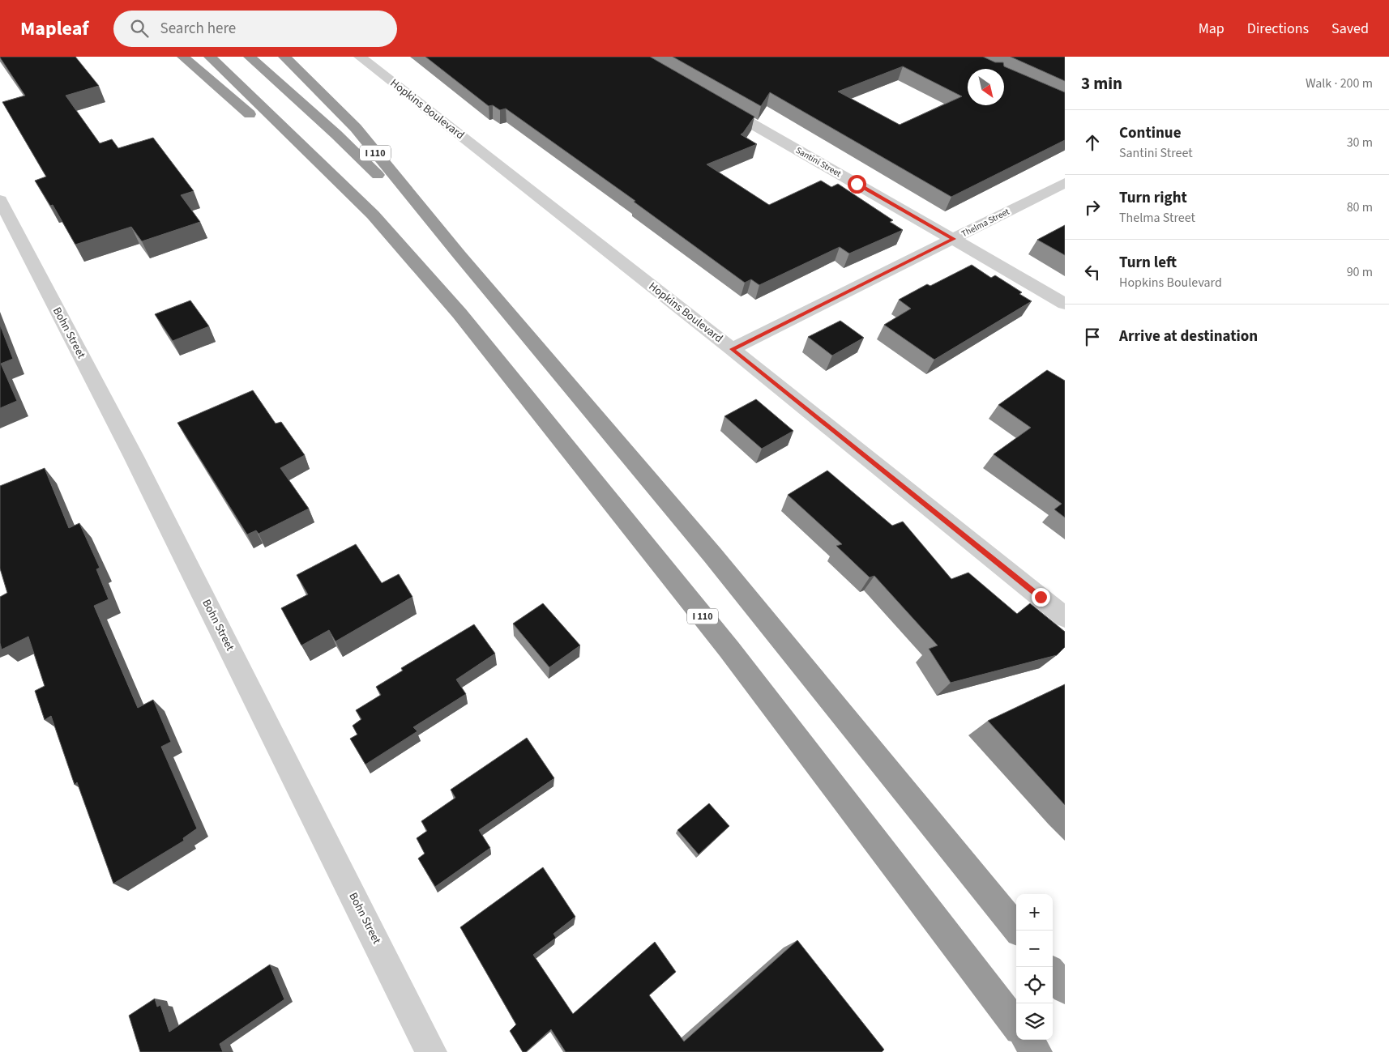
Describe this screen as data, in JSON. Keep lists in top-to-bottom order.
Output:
{
  "streets": {
    "highway": ["I 110"],
    "street": [
      "Hopkins Boulevard",
      "Santini Street",
      "Thelma Street",
      "Bohn Street"
    ]
  },
  "crossings": [
    ["Hopkins Boulevard", "Thelma Street"],
    ["Santini Street", "Thelma Street"]
  ],
  "north": "bottom right",
  "page": {
    "header": "Mapleaf",
    "search": "Search here",
    "nav": ["Map", "Directions", "Saved"],
    "heading": ["3 min", "Walk · 200 m"],
    "list": [
      ["Continue", "Santini Street", "30 m"],
      ["Turn right", "Thelma Street", "80 m"],
      ["Turn left", "Hopkins Boulevard", "90 m"],
      "Arrive at destination"
    ],
    "map_buttons": ["+", "−"]
  }
}
